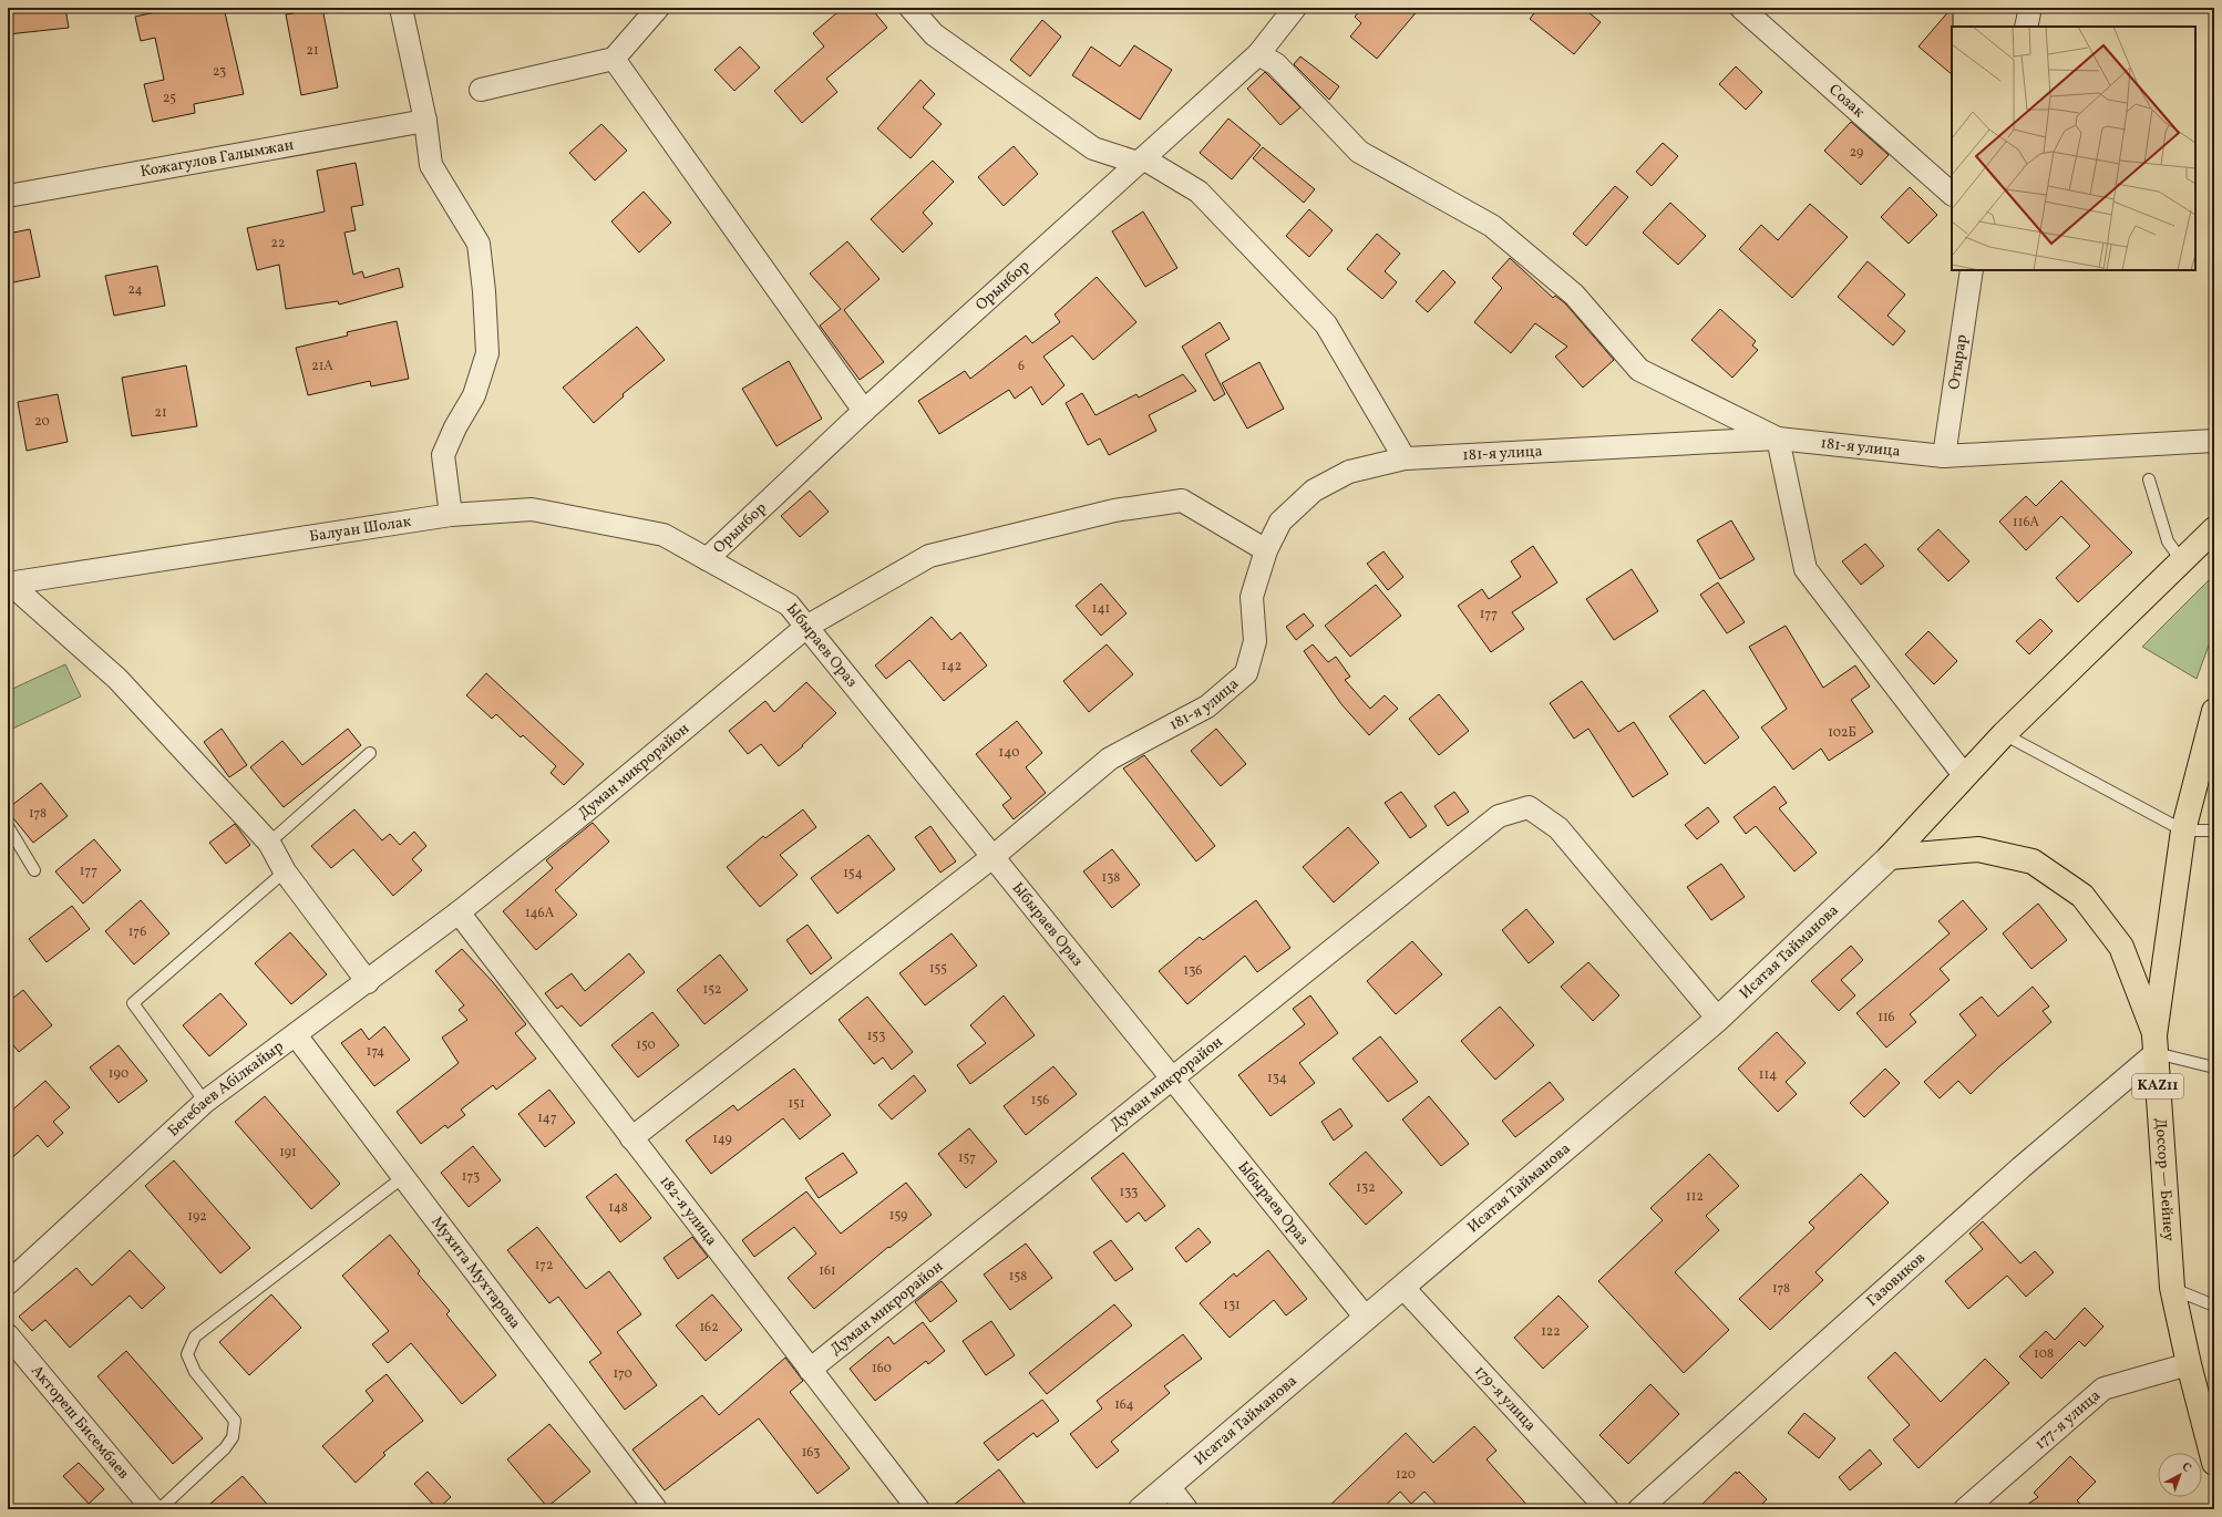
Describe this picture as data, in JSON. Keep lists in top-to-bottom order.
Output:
{
  "streets": {
    "highway": ["KAZ11", "Доссор — Бейнеу"],
    "street": [
      "Созак",
      "Кожагулов Галымжан",
      "Орынбор",
      "Отырар",
      "181-я улица",
      "Балуан Шолак",
      "Ыбыраев Ораз",
      "Думан микрорайон",
      "Исатая Тайманова",
      "Бегебаев Абілкайыр",
      "182-я улица",
      "Мухита Мухтарова",
      "Газовиков",
      "179-я улица",
      "177-я улица",
      "Актореш Бисембаев"
    ]
  },
  "crossings": [
    ["Орынбор", "Балуан Шолак"],
    ["Орынбор", "Ыбыраев Ораз"],
    ["Отырар", "181-я улица"],
    ["181-я улица", "Ыбыраев Ораз"],
    ["181-я улица", "Думан микрорайон"],
    ["Балуан Шолак", "Ыбыраев Ораз"],
    ["Ыбыраев Ораз", "Думан микрорайон"],
    ["Ыбыраев Ораз", "Исатая Тайманова"],
    ["Думан микрорайон", "Исатая Тайманова"],
    ["Думан микрорайон", "Бегебаев Абілкайыр"],
    ["Думан микрорайон", "182-я улица"],
    ["Исатая Тайманова", "179-я улица"],
    ["Бегебаев Абілкайыр", "182-я улица"],
    ["Бегебаев Абілкайыр", "Мухита Мухтарова"],
    ["Доссор — Бейнеу", "Газовиков"],
    ["Доссор — Бейнеу", "177-я улица"]
  ],
  "house_numbers": [
    "21",
    "23",
    "25",
    "29",
    "22",
    "24",
    "21А",
    "6",
    "21",
    "20",
    "116А",
    "141",
    "177",
    "142",
    "102Б",
    "140",
    "178",
    "177",
    "154",
    "138",
    "146А",
    "176",
    "155",
    "136",
    "152",
    "116",
    "153",
    "150",
    "174",
    "190",
    "114",
    "134",
    "156",
    "151",
    "147",
    "149",
    "191",
    "157",
    "173",
    "132",
    "133",
    "112",
    "148",
    "159",
    "192",
    "172",
    "161",
    "158",
    "178",
    "131",
    "162",
    "122",
    "108",
    "160",
    "170",
    "164",
    "163",
    "120"
  ],
  "north": "top right"
}
